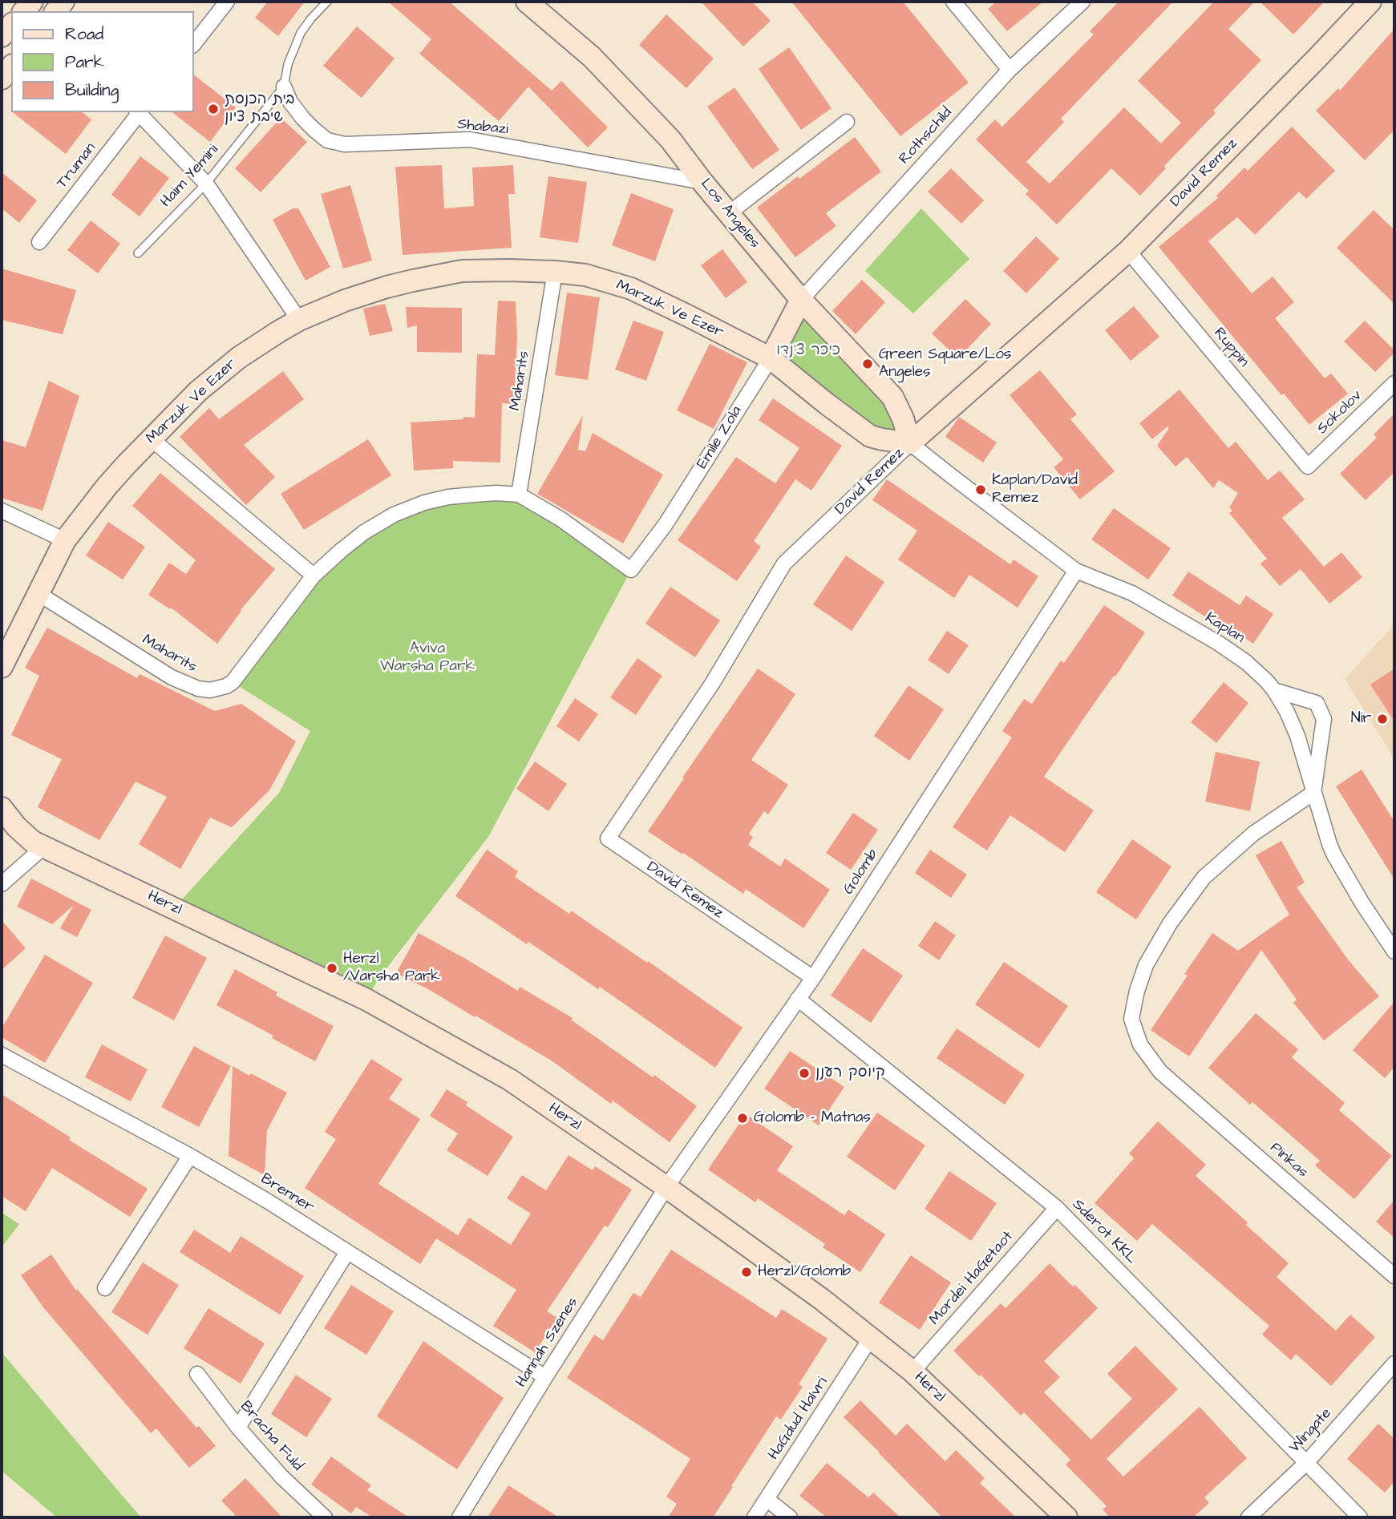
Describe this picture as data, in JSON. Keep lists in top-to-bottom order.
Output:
{
  "streets": {
    "street": [
      "Shabazi",
      "Rothschild",
      "Truman",
      "David Remez",
      "Los Angeles",
      "Marzuk Ve Ezer",
      "Ruppin",
      "Maharits",
      "Sokolov",
      "Emile Zola",
      "Kaplan",
      "Golomb",
      "Herzl",
      "Pinkas",
      "Brenner",
      "Sderot KKL",
      "Mordei HaGetaot",
      "Hannah Szenes",
      "HaGdud HaIvri",
      "Wingate",
      "Bracha Fuld"
    ],
    "lane": ["Haim Yemini"]
  },
  "crossings": [
    ["Shabazi", "Haim Yemini"],
    ["Shabazi", "Los Angeles"],
    ["Rothschild", "Los Angeles"],
    ["Rothschild", "Emile Zola"],
    ["David Remez", "Los Angeles"],
    ["David Remez", "Marzuk Ve Ezer"],
    ["David Remez", "Ruppin"],
    ["David Remez", "Kaplan"],
    ["David Remez", "Golomb"],
    ["Los Angeles", "Marzuk Ve Ezer"],
    ["Los Angeles", "Emile Zola"],
    ["Los Angeles", "Kaplan"],
    ["Marzuk Ve Ezer", "Maharits"],
    ["Marzuk Ve Ezer", "Emile Zola"],
    ["Marzuk Ve Ezer", "Kaplan"],
    ["Ruppin", "Sokolov"],
    ["Maharits", "Emile Zola"],
    ["Kaplan", "Golomb"],
    ["Kaplan", "Pinkas"],
    ["Golomb", "Herzl"],
    ["Golomb", "Sderot KKL"],
    ["Golomb", "Hannah Szenes"],
    ["Herzl", "Mordei HaGetaot"],
    ["Herzl", "Hannah Szenes"],
    ["Herzl", "HaGdud HaIvri"],
    ["Brenner", "Hannah Szenes"],
    ["Sderot KKL", "Mordei HaGetaot"],
    ["Sderot KKL", "Wingate"]
  ],
  "parks": ["כיכר צ'נדו", "Aviva Warsha Park"],
  "places": [
    "בית הכנסת שיבת ציון",
    "Green Square/Los Angeles",
    "Kaplan/David Remez",
    "Nir",
    "Herzl /Varsha Park",
    "קיוסק רענן",
    "Golomb - Matnas",
    "Herzl/Golomb"
  ],
  "legend": ["Road", "Park", "Building"]
}
